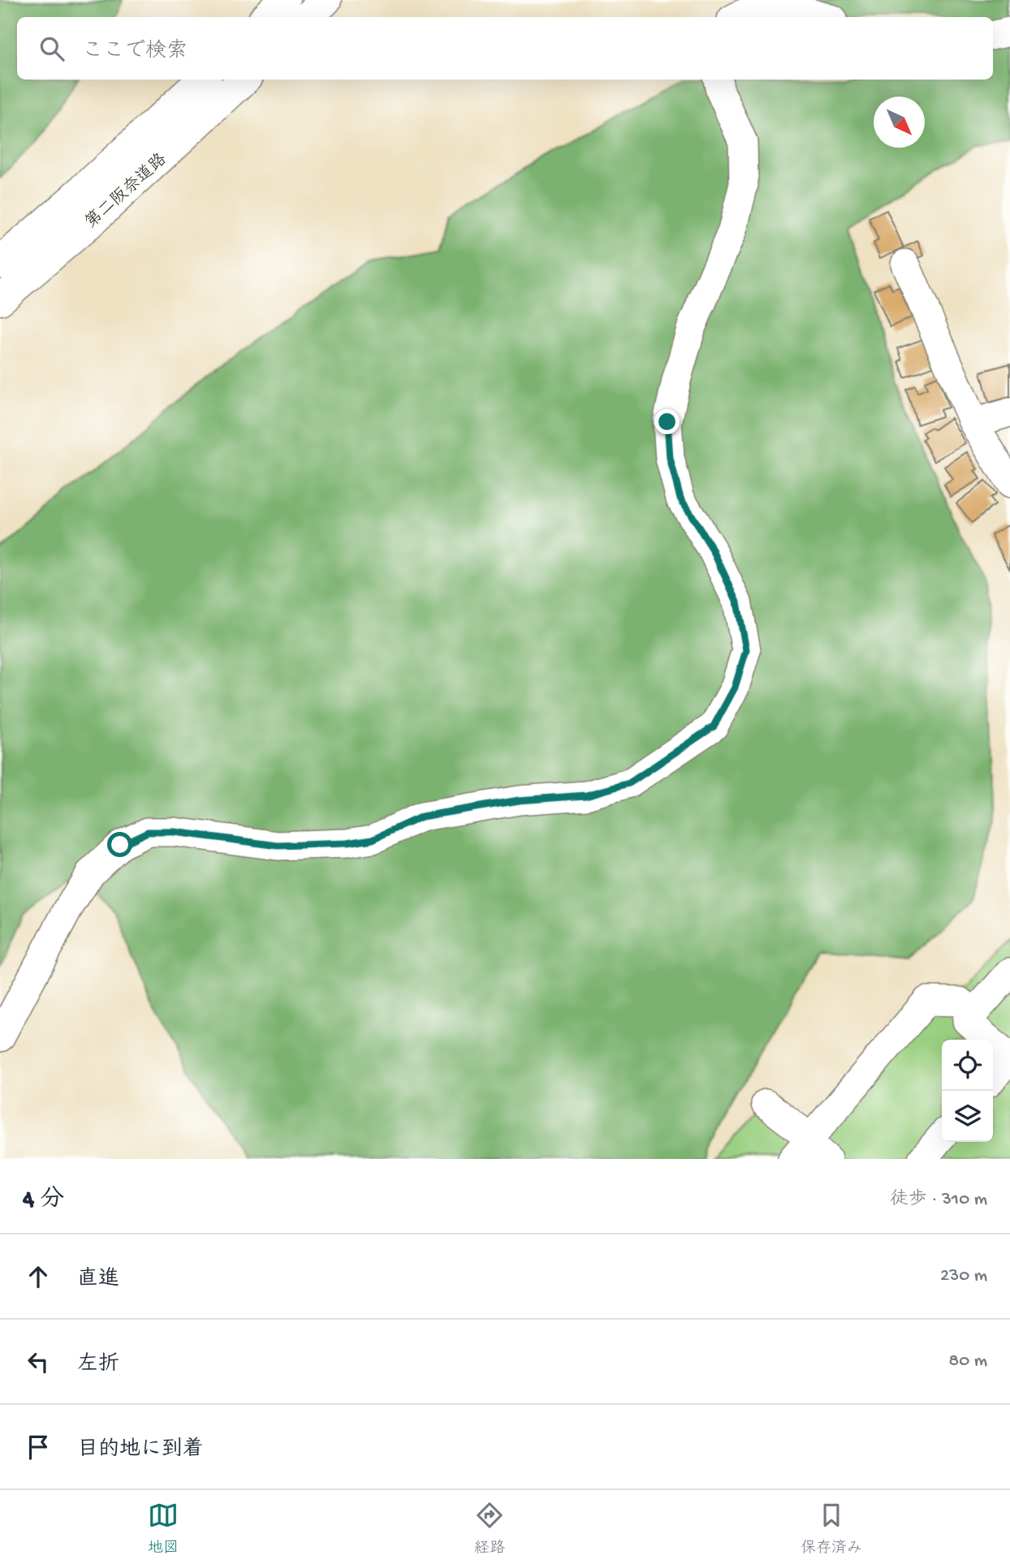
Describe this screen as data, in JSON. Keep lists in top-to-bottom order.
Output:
{
  "streets": {
    "highway": ["第二阪奈道路"]
  },
  "north": "bottom right",
  "page": {
    "search": "ここで検索",
    "heading": ["4 分", "徒歩 · 310 m"],
    "list": [
      ["直進", "230 m"],
      ["左折", "80 m"],
      "目的地に到着"
    ],
    "nav": ["地図", "経路", "保存済み"]
  }
}
